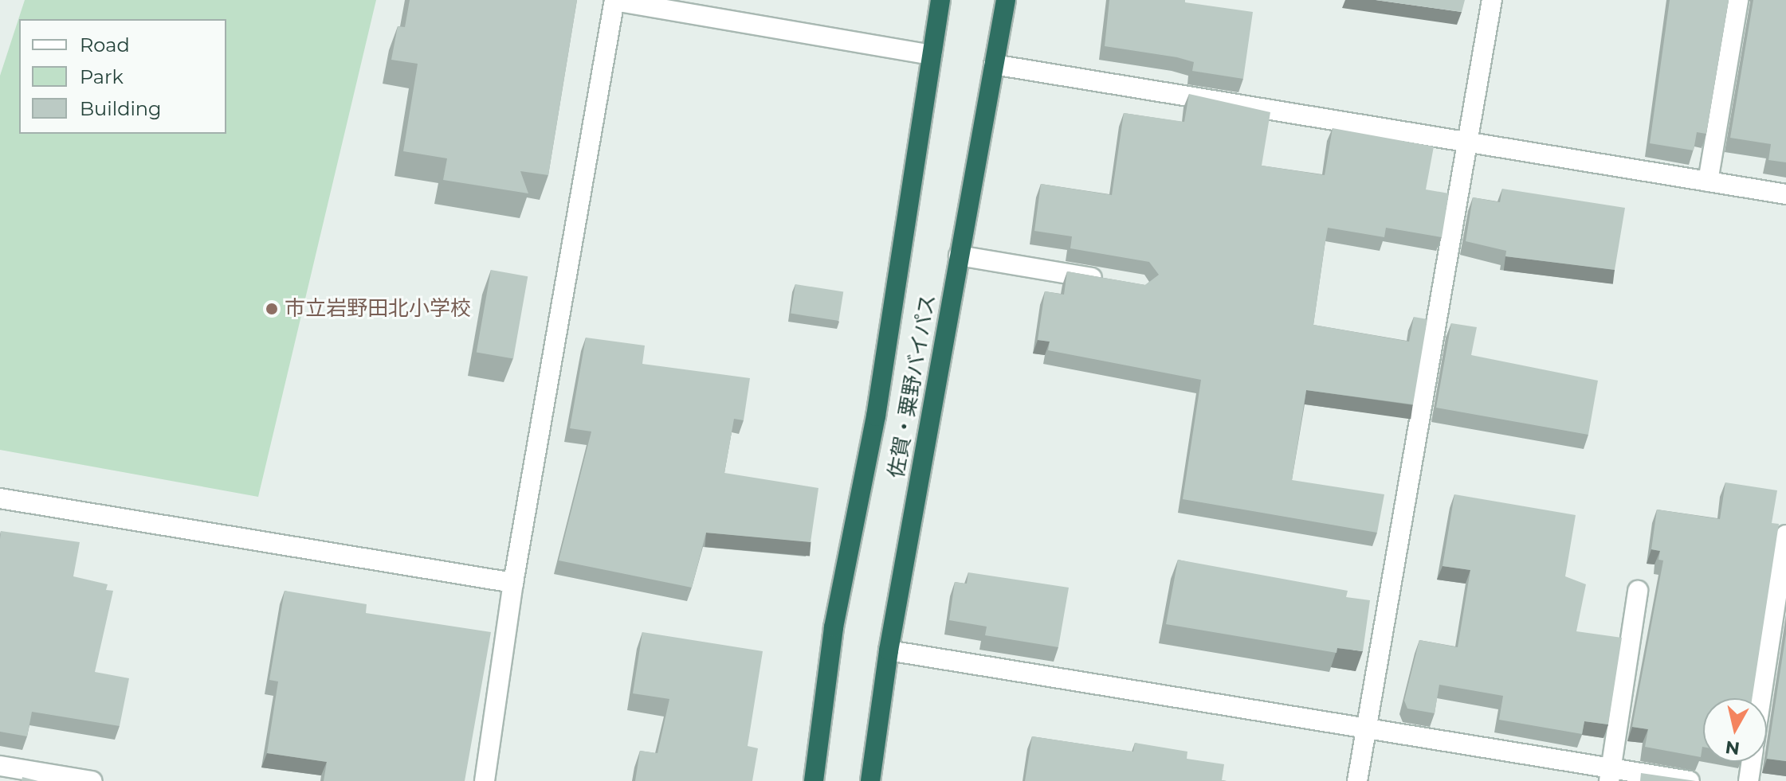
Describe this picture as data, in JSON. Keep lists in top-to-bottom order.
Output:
{
  "streets": {
    "highway": ["佐賀・粟野バイパス"]
  },
  "places": ["市立岩野田北小学校"],
  "legend": ["Road", "Park", "Building"],
  "north": "bottom"
}
